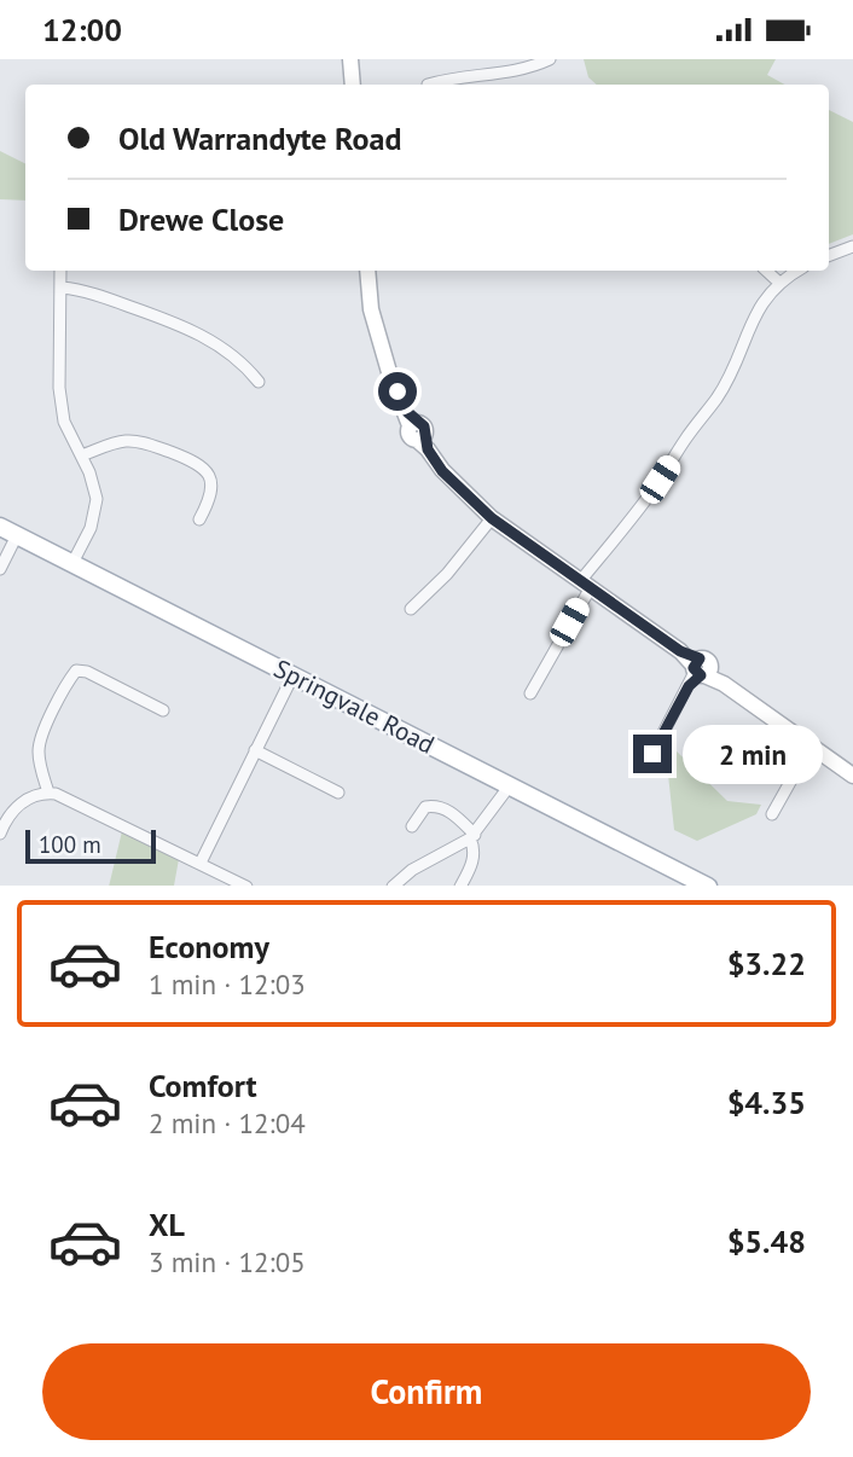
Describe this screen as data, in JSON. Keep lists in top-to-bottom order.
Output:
{
  "streets": {
    "main road": ["Springvale Road"]
  },
  "scale_bar": "100 m",
  "page": {
    "status": "12:00",
    "banner": ["Old Warrandyte Road", "Drewe Close"],
    "bubble": "2 min",
    "scale": "100 m",
    "list": [
      {
        "name": "Economy",
        "note": "1 min · 12:03",
        "value": "$3.22"
      },
      {
        "name": "Comfort",
        "note": "2 min · 12:04",
        "value": "$4.35"
      },
      {
        "name": "XL",
        "note": "3 min · 12:05",
        "value": "$5.48"
      }
    ],
    "buttons": "Confirm"
  }
}
